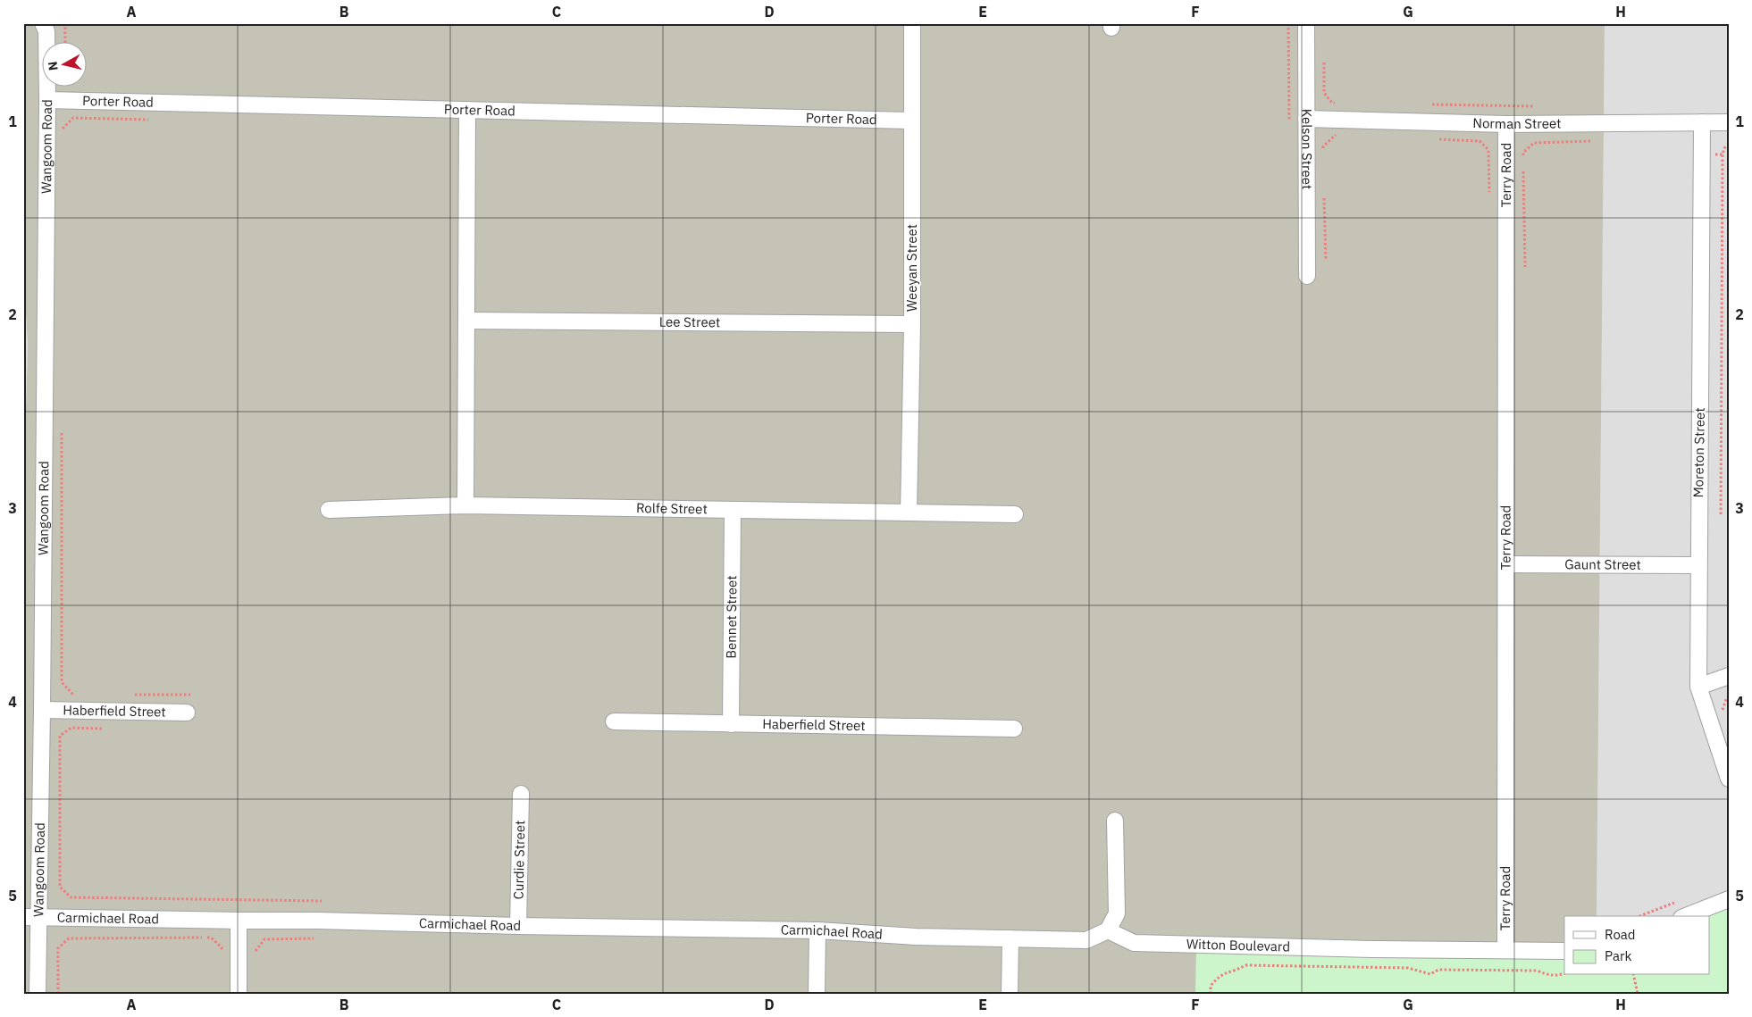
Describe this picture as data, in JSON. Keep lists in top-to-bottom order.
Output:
{
  "streets": {
    "street": [
      "Porter Road",
      "Norman Street",
      "Wangoom Road",
      "Kelson Street",
      "Terry Road",
      "Weeyan Street",
      "Lee Street",
      "Moreton Street",
      "Rolfe Street",
      "Gaunt Street",
      "Bennet Street",
      "Haberfield Street",
      "Curdie Street",
      "Carmichael Road",
      "Witton Boulevard"
    ]
  },
  "crossings": [
    ["Porter Road", "Wangoom Road"],
    ["Porter Road", "Weeyan Street"],
    ["Norman Street", "Kelson Street"],
    ["Norman Street", "Terry Road"],
    ["Norman Street", "Moreton Street"],
    ["Wangoom Road", "Haberfield Street"],
    ["Wangoom Road", "Carmichael Road"],
    ["Terry Road", "Gaunt Street"],
    ["Terry Road", "Witton Boulevard"],
    ["Weeyan Street", "Lee Street"],
    ["Weeyan Street", "Rolfe Street"],
    ["Moreton Street", "Gaunt Street"],
    ["Rolfe Street", "Bennet Street"],
    ["Bennet Street", "Haberfield Street"],
    ["Curdie Street", "Carmichael Road"]
  ],
  "legend": ["Road", "Park"],
  "north": "left",
  "grid": {
    "columns": [
      "A",
      "B",
      "C",
      "D",
      "E",
      "F",
      "G",
      "H"
    ],
    "rows": [
      "1",
      "2",
      "3",
      "4",
      "5"
    ]
  }
}
